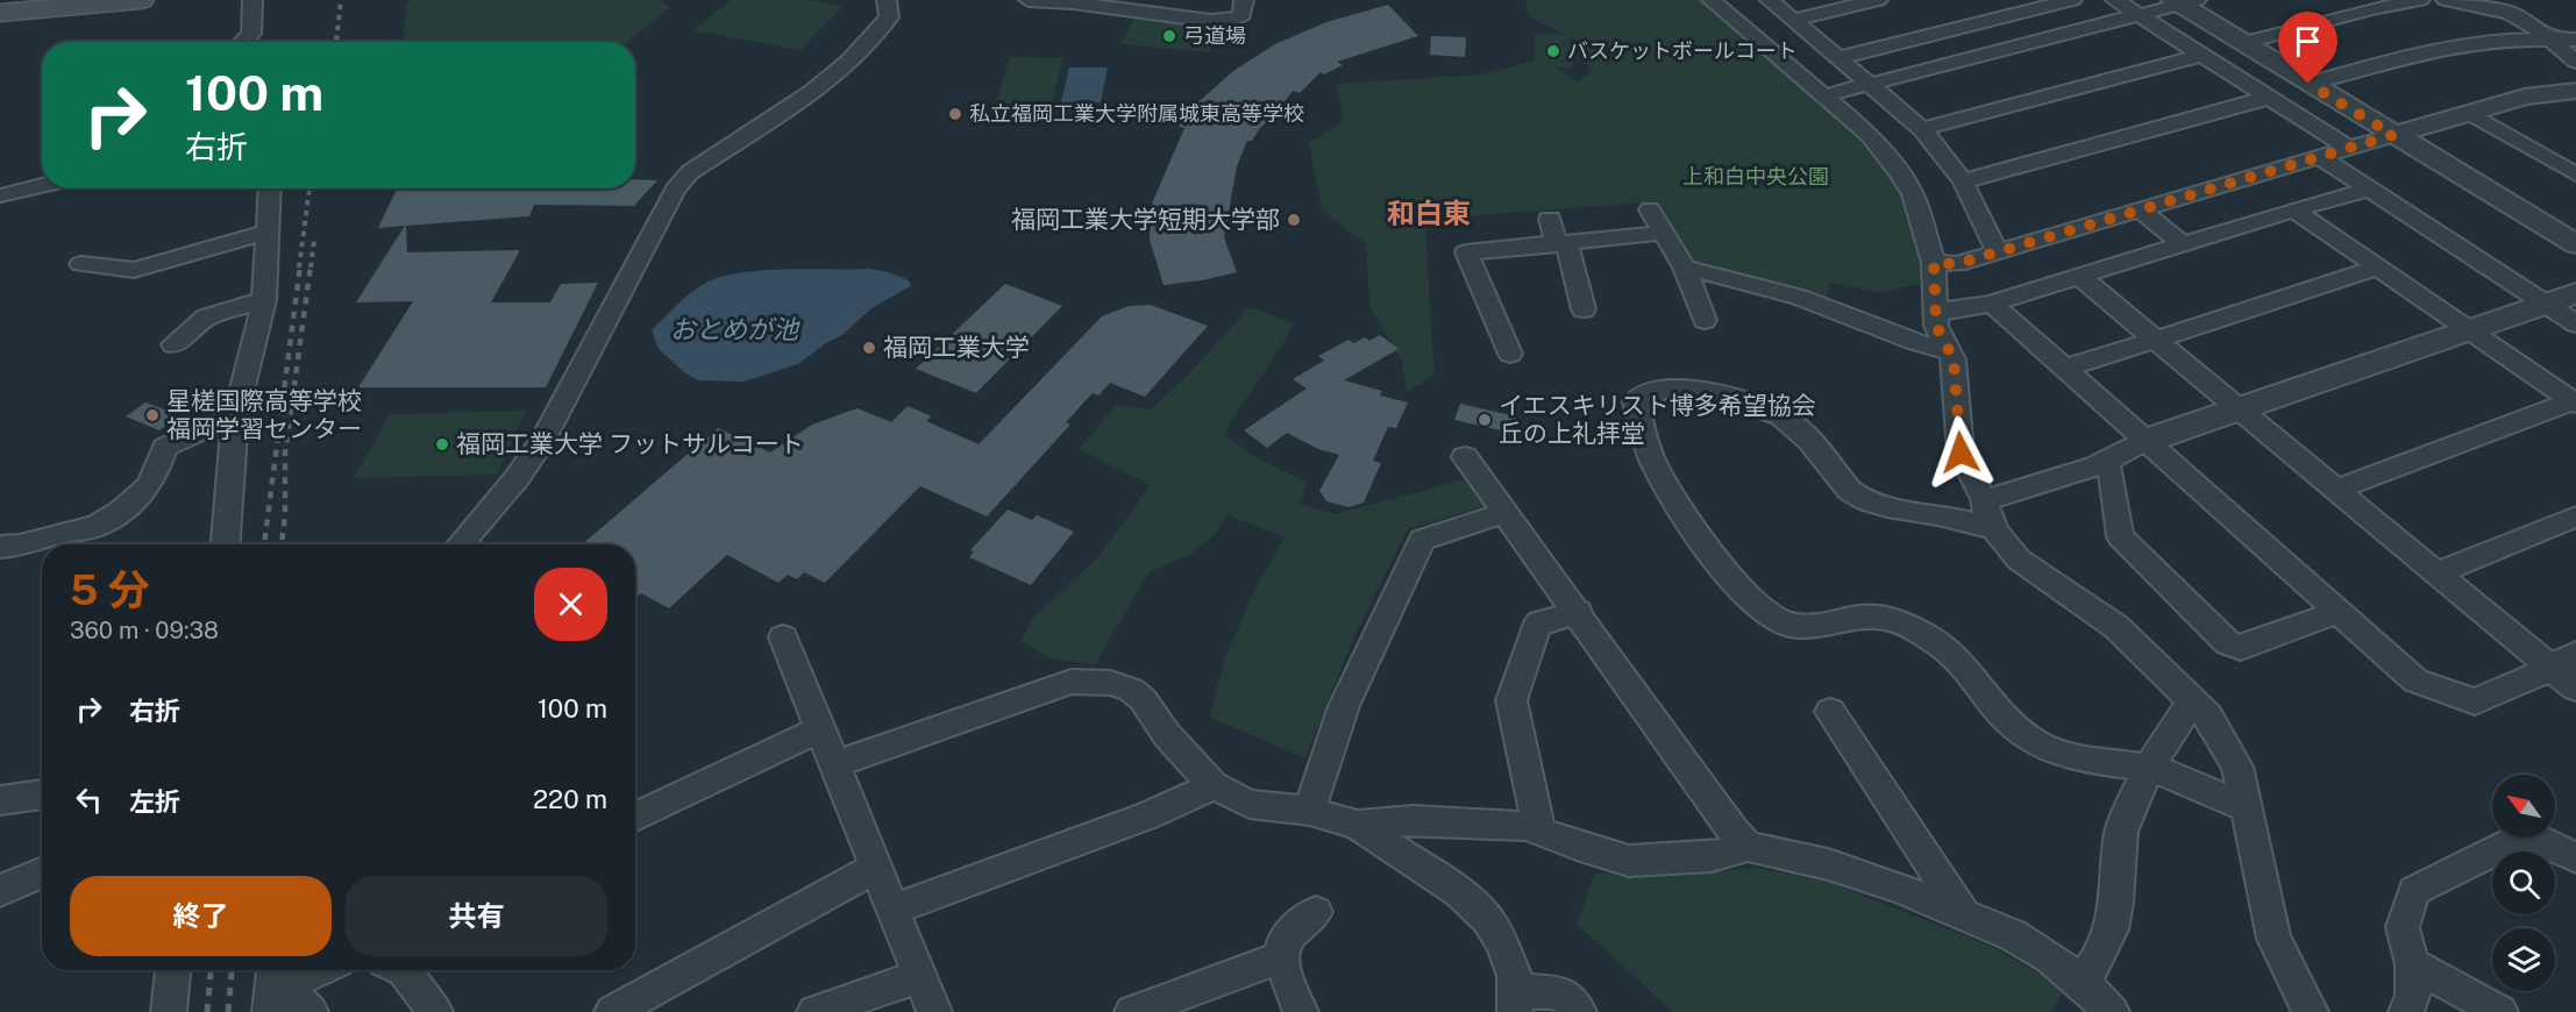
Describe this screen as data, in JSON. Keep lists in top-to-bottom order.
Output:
{
  "districts": ["和白東"],
  "water": ["おとめが池"],
  "parks": ["上和白中央公園"],
  "places": [
    "弓道場",
    "バスケットボールコート",
    "私立福岡工業大学附属城東高等学校",
    "福岡工業大学短期大学部",
    "福岡工業大学",
    "星槎国際高等学校 福岡学習センター",
    "イエスキリスト博多希望協会 丘の上礼拝堂",
    "福岡工業大学 フットサルコート"
  ],
  "north": "top left",
  "page": {
    "turn": ["100 m", "右折"],
    "heading": ["5 分", "360 m · 09:38"],
    "list": [
      {
        "name": "右折",
        "value": "100 m"
      },
      {
        "name": "左折",
        "value": "220 m"
      }
    ],
    "buttons": ["終了", "共有"]
  }
}
